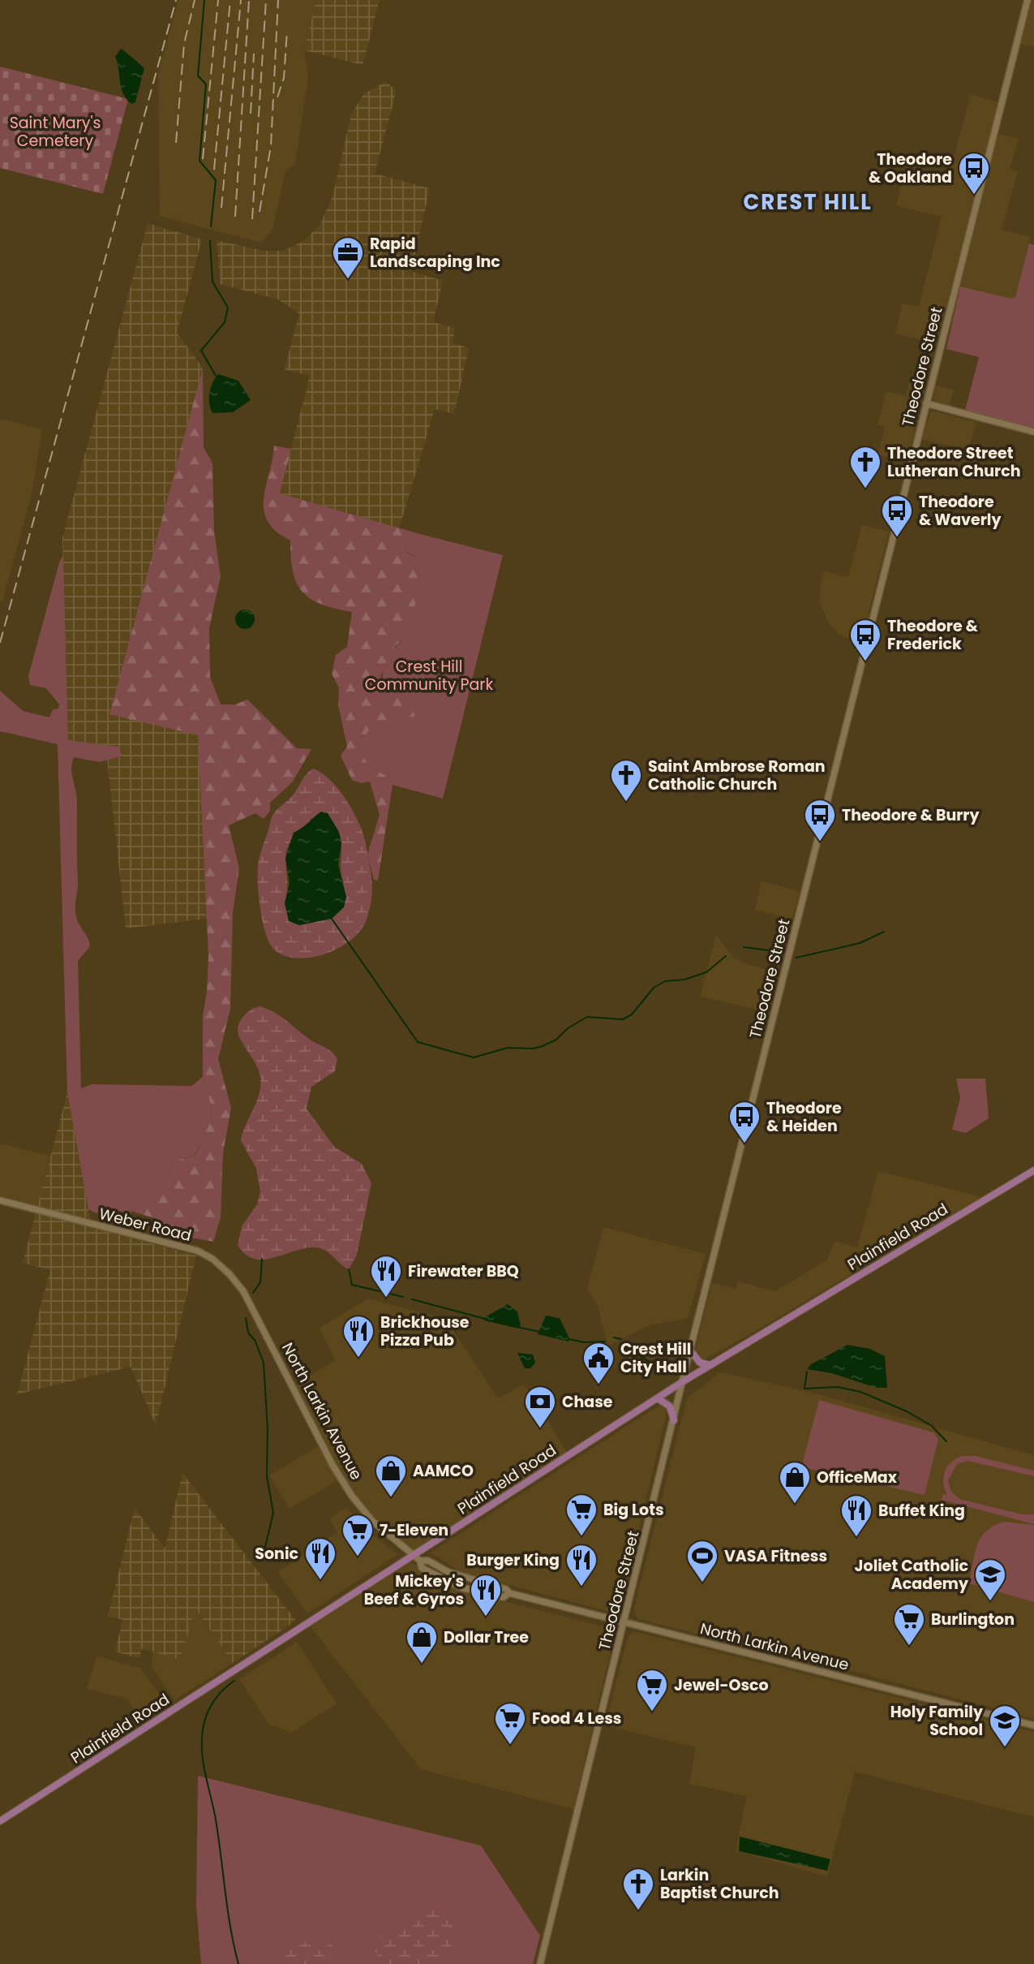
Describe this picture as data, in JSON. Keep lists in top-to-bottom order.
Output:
{
  "streets": {
    "main road": [
      "Theodore Street",
      "Weber Road",
      "Plainfield Road",
      "North Larkin Avenue"
    ]
  },
  "crossings": [
    ["Theodore Street", "Plainfield Road"],
    ["Theodore Street", "North Larkin Avenue"],
    ["Weber Road", "North Larkin Avenue"],
    ["Plainfield Road", "North Larkin Avenue"]
  ],
  "districts": ["CREST HILL"],
  "parks": ["Saint Mary's Cemetery", "Crest Hill Community Park"],
  "places": {
    "bus stop": [
      "Theodore & Oakland",
      "Theodore & Waverly",
      "Theodore & Frederick",
      "Theodore & Burry",
      "Theodore & Heiden"
    ],
    "office": ["Rapid Landscaping Inc"],
    "church": ["Theodore Street Lutheran Church", "Saint Ambrose Roman Catholic Church", "Larkin Baptist Church"],
    "restaurant": [
      "Firewater BBQ",
      "Brickhouse Pizza Pub",
      "Buffet King",
      "Sonic",
      "Burger King",
      "Mickey's Beef & Gyros"
    ],
    "public building": ["Crest Hill City Hall"],
    "bank": ["Chase"],
    "shop": ["AAMCO", "OfficeMax", "Dollar Tree"],
    "supermarket": [
      "Big Lots",
      "7-Eleven",
      "Burlington",
      "Jewel-Osco",
      "Food 4 Less"
    ],
    "sports": ["VASA Fitness"],
    "school or university": ["Joliet Catholic Academy", "Holy Family School"]
  }
}
